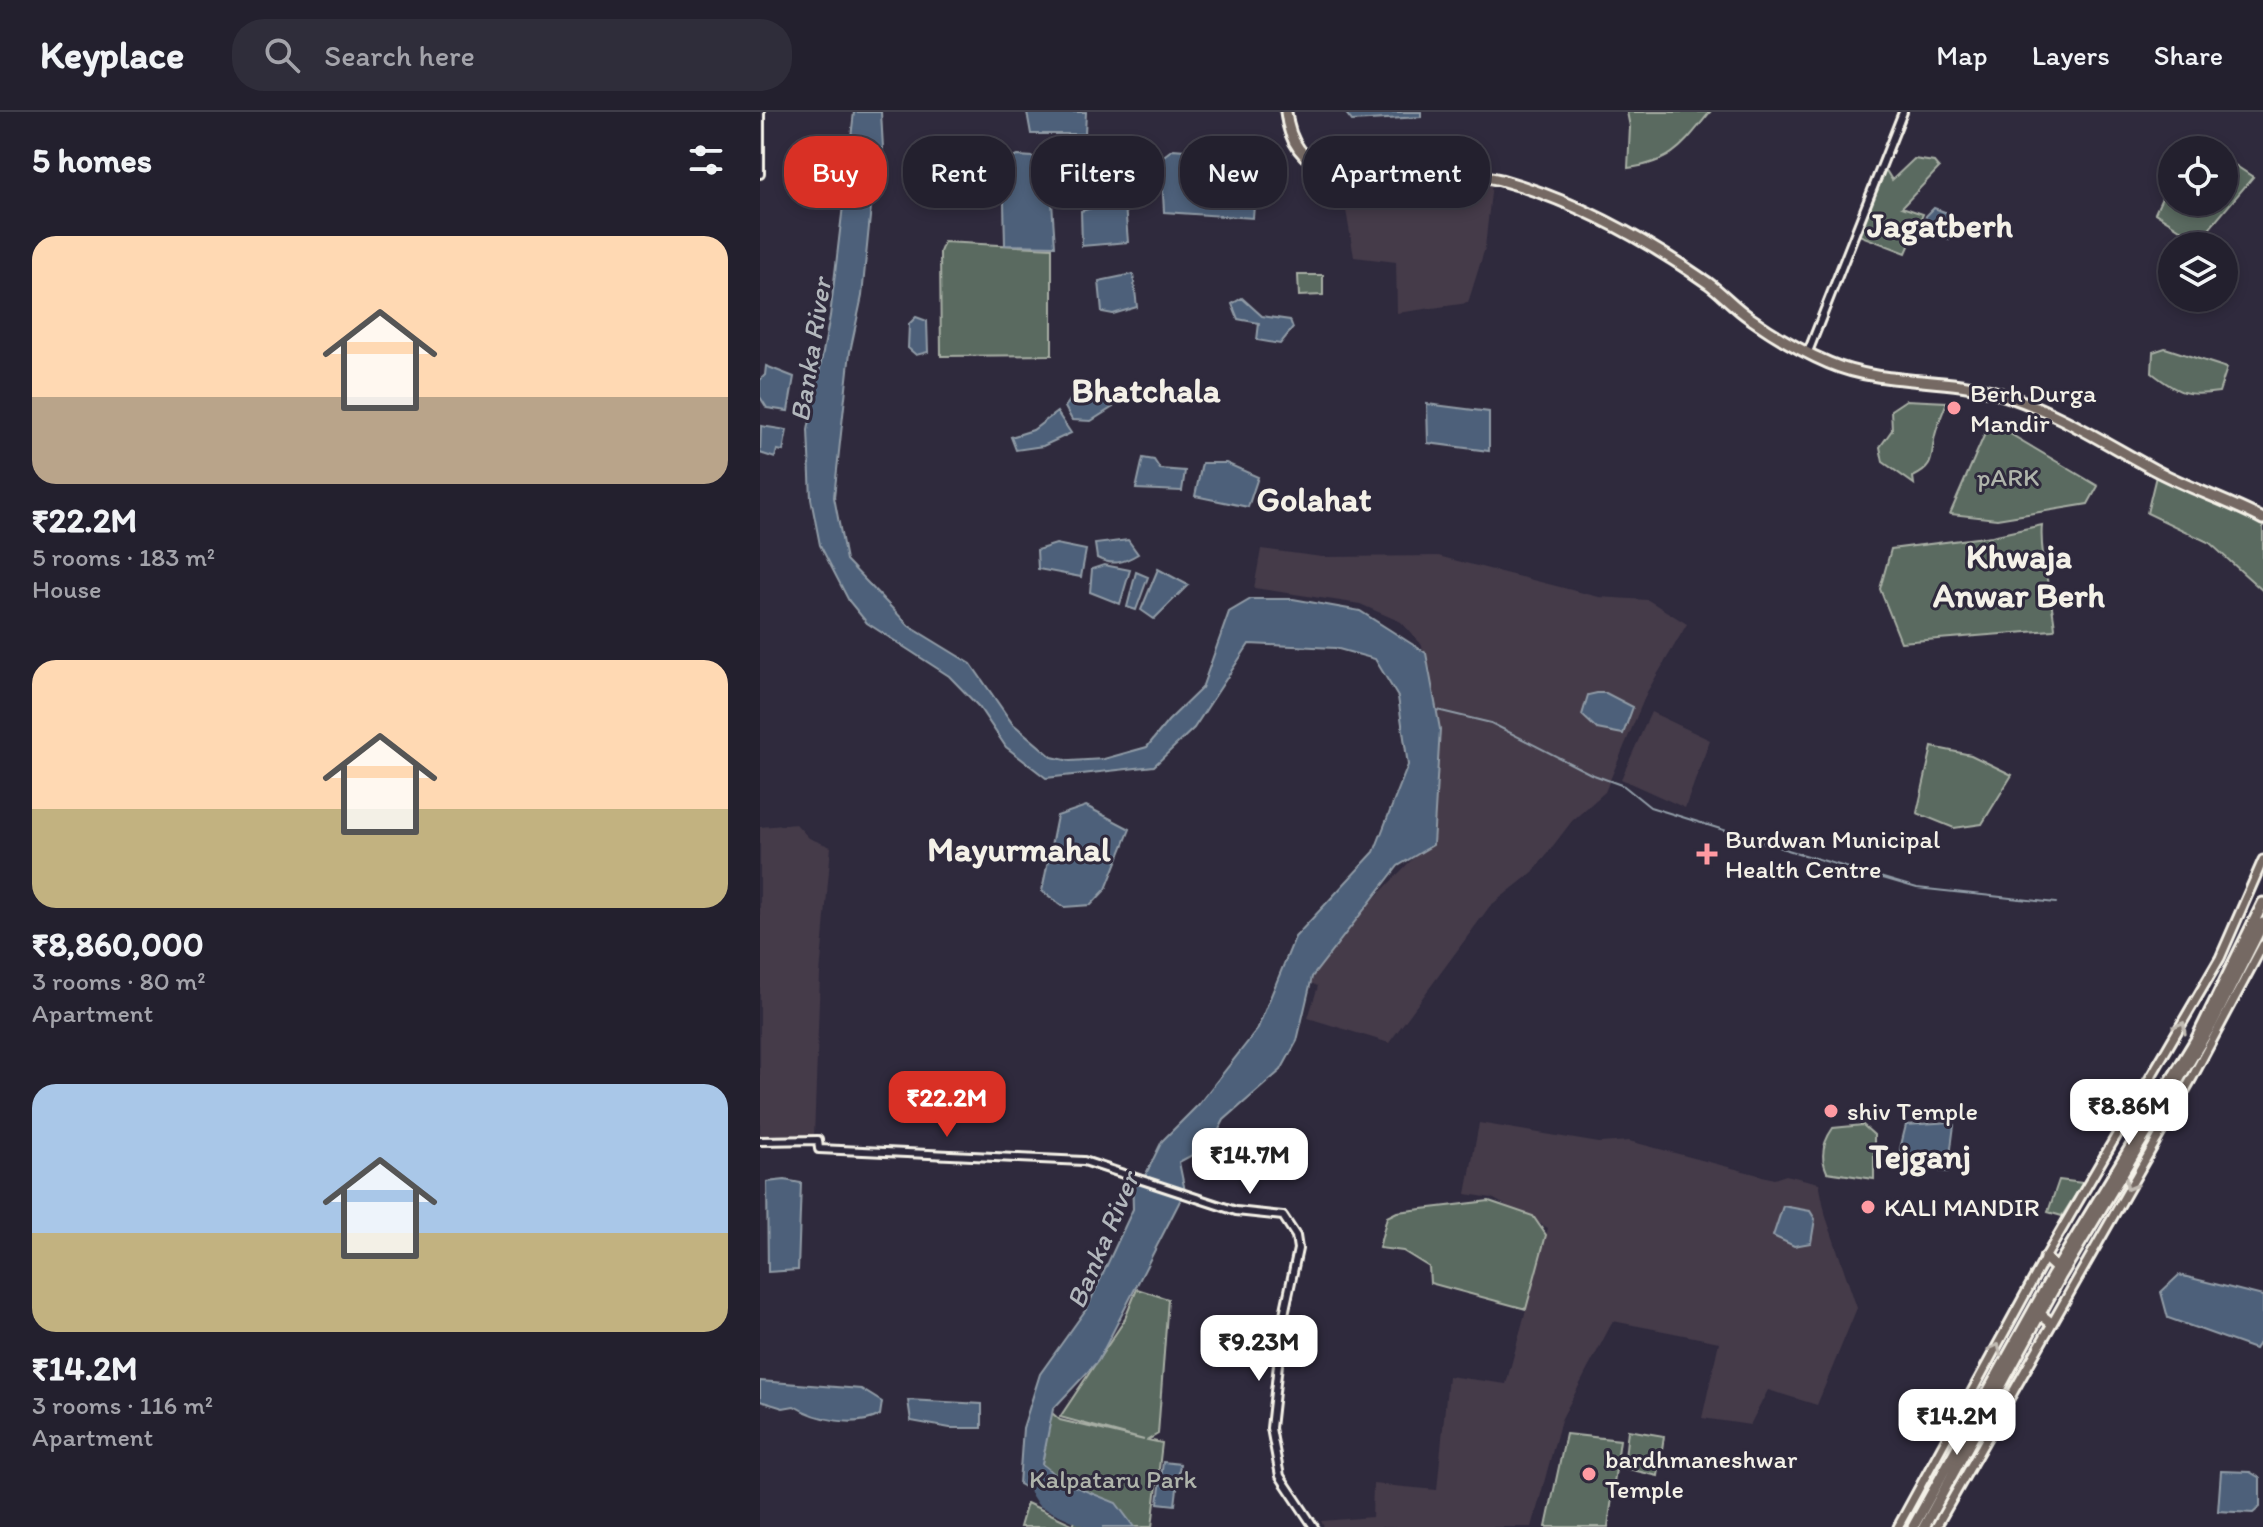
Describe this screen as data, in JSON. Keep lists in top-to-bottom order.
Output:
{
  "districts": [
    "Jagatberh",
    "Bhatchala",
    "Golahat",
    "Khwaja Anwar Berh",
    "Mayurmahal",
    "Tejganj"
  ],
  "water": ["Banka River"],
  "parks": ["pARK", "Kalpataru Park"],
  "places": {
    "other": [
      "Berh Durga Mandir",
      "shiv Temple",
      "KALI MANDIR",
      "bardhmaneshwar Temple"
    ],
    "health": ["Burdwan Municipal Health Centre"]
  },
  "page": {
    "header": "Keyplace",
    "search": "Search here",
    "nav": ["Map", "Layers", "Share"],
    "heading": "5 homes",
    "chip": [
      "Buy",
      "Rent",
      "Filters",
      "New",
      "Apartment"
    ],
    "list": [
      {
        "name": "₹22.2M",
        "note": "5 rooms · 183 m² · House"
      },
      {
        "name": "₹8,860,000",
        "note": "3 rooms · 80 m² · Apartment"
      },
      {
        "name": "₹14.2M",
        "note": "3 rooms · 116 m² · Apartment"
      }
    ],
    "price": [
      "₹22.2M",
      "₹8.86M",
      "₹14.7M",
      "₹9.23M",
      "₹14.2M"
    ]
  }
}
